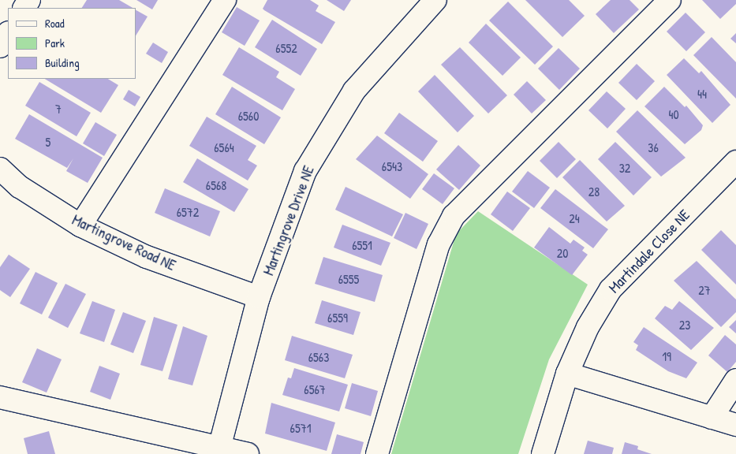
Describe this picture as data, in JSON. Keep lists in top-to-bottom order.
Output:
{
  "streets": {
    "street": ["Martingrove Drive NE", "Martingrove Road NE", "Martindale Close NE"]
  },
  "crossings": [
    ["Martingrove Drive NE", "Martingrove Road NE"]
  ],
  "house_numbers": [
    "6552",
    "44",
    "7",
    "40",
    "6560",
    "5",
    "6564",
    "36",
    "6543",
    "32",
    "6568",
    "28",
    "6572",
    "24",
    "6551",
    "20",
    "6555",
    "27",
    "6559",
    "23",
    "19",
    "6563",
    "6567",
    "6571"
  ],
  "legend": ["Road", "Park", "Building"]
}
